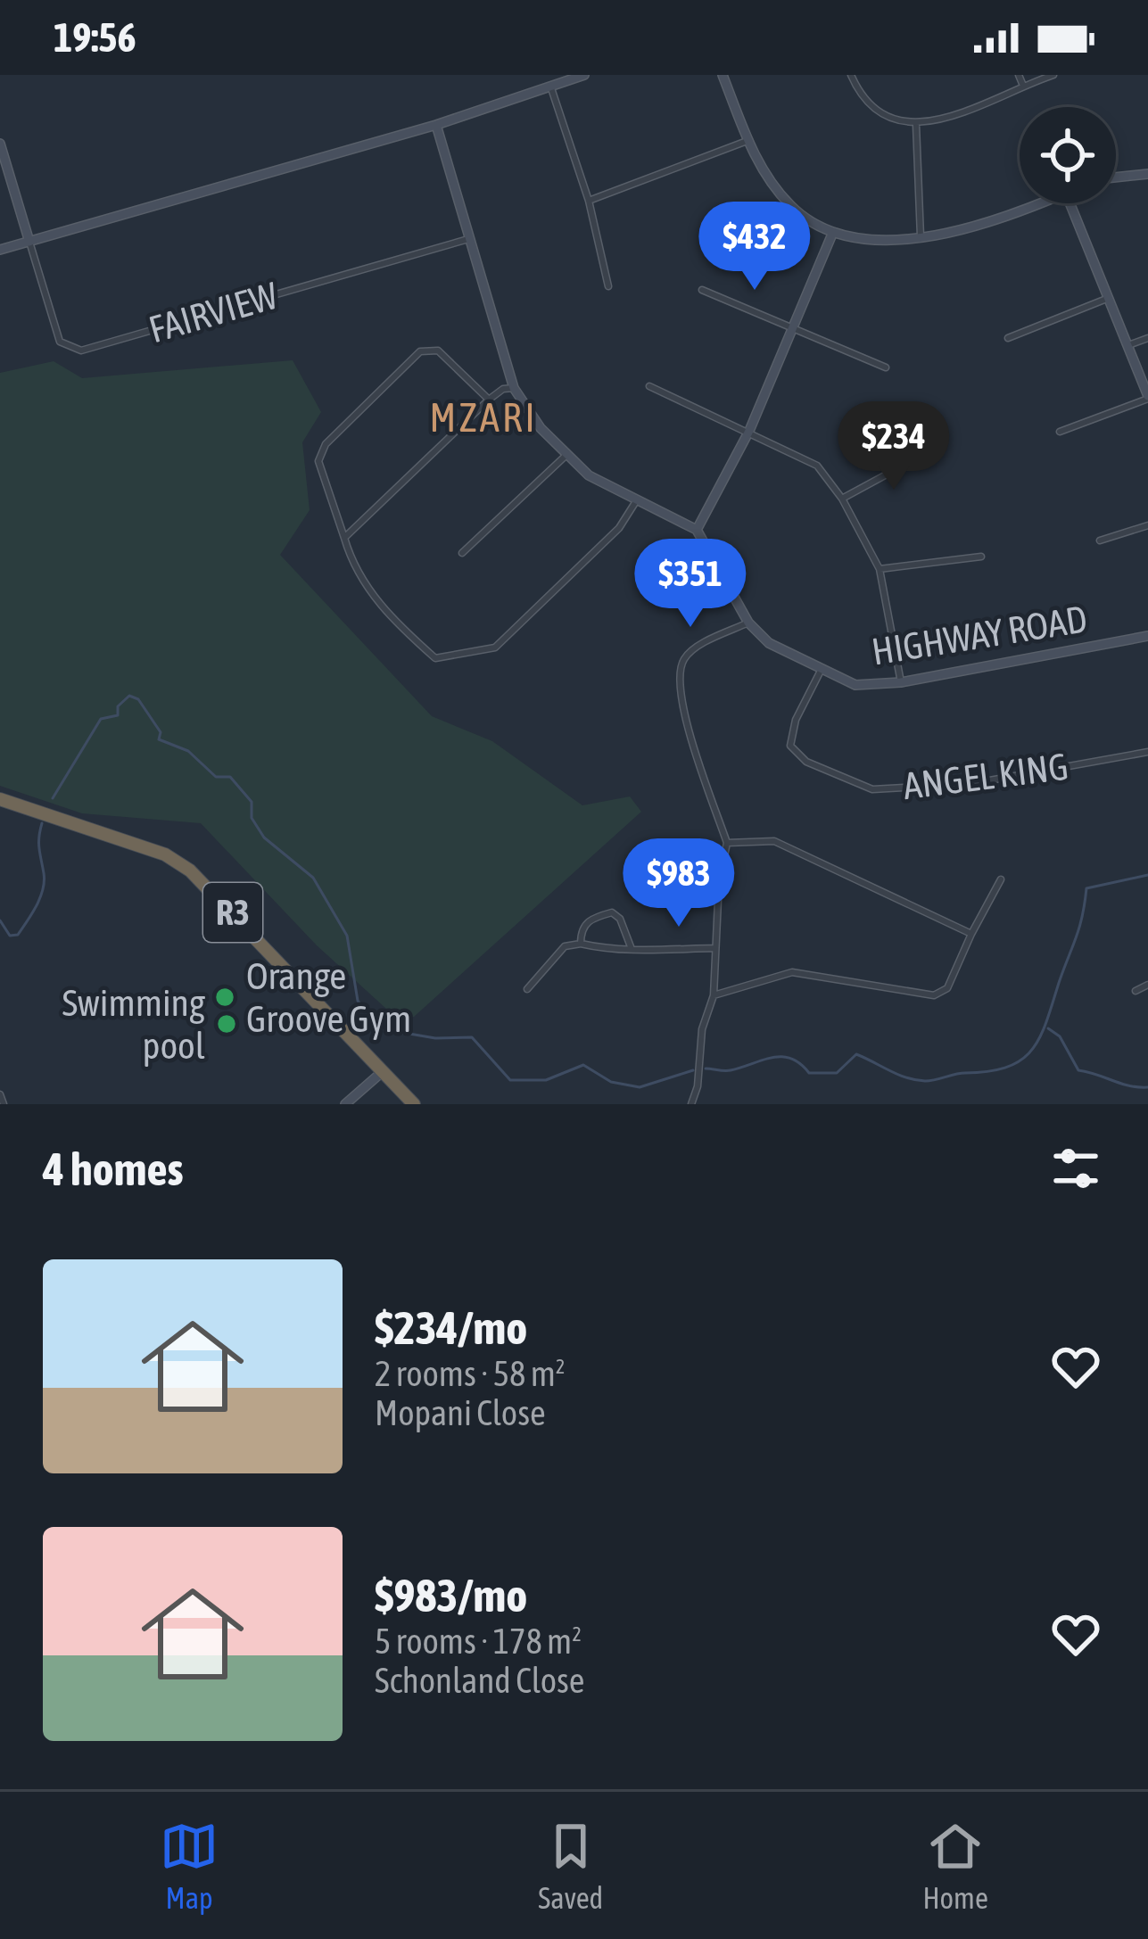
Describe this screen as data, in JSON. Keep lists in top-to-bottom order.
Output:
{
  "streets": {
    "highway": ["R3"],
    "street": ["FAIRVIEW", "HIGHWAY ROAD", "ANGEL KING"]
  },
  "crossings": [
    ["HIGHWAY ROAD", "ANGEL KING"]
  ],
  "districts": ["MZARI"],
  "places": ["Orange Groove Gym", "Swimming pool"],
  "page": {
    "status": "19:56",
    "price": [
      "$432",
      "$234",
      "$351",
      "$983"
    ],
    "heading": "4 homes",
    "list": [
      {
        "name": "$234/mo",
        "note": "2 rooms · 58 m² · Mopani Close"
      },
      {
        "name": "$983/mo",
        "note": "5 rooms · 178 m² · Schonland Close"
      }
    ],
    "tabs": ["Map", "Saved", "Home"]
  }
}
